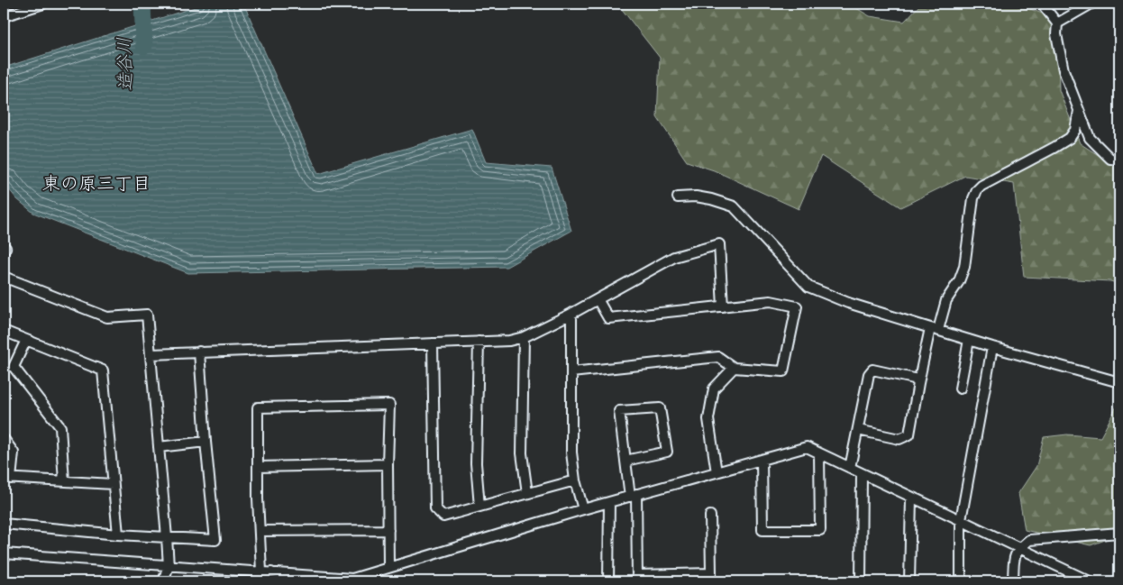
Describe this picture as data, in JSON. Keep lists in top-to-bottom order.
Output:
{
  "districts": ["東の原三丁目"],
  "water": ["造谷川"]
}
